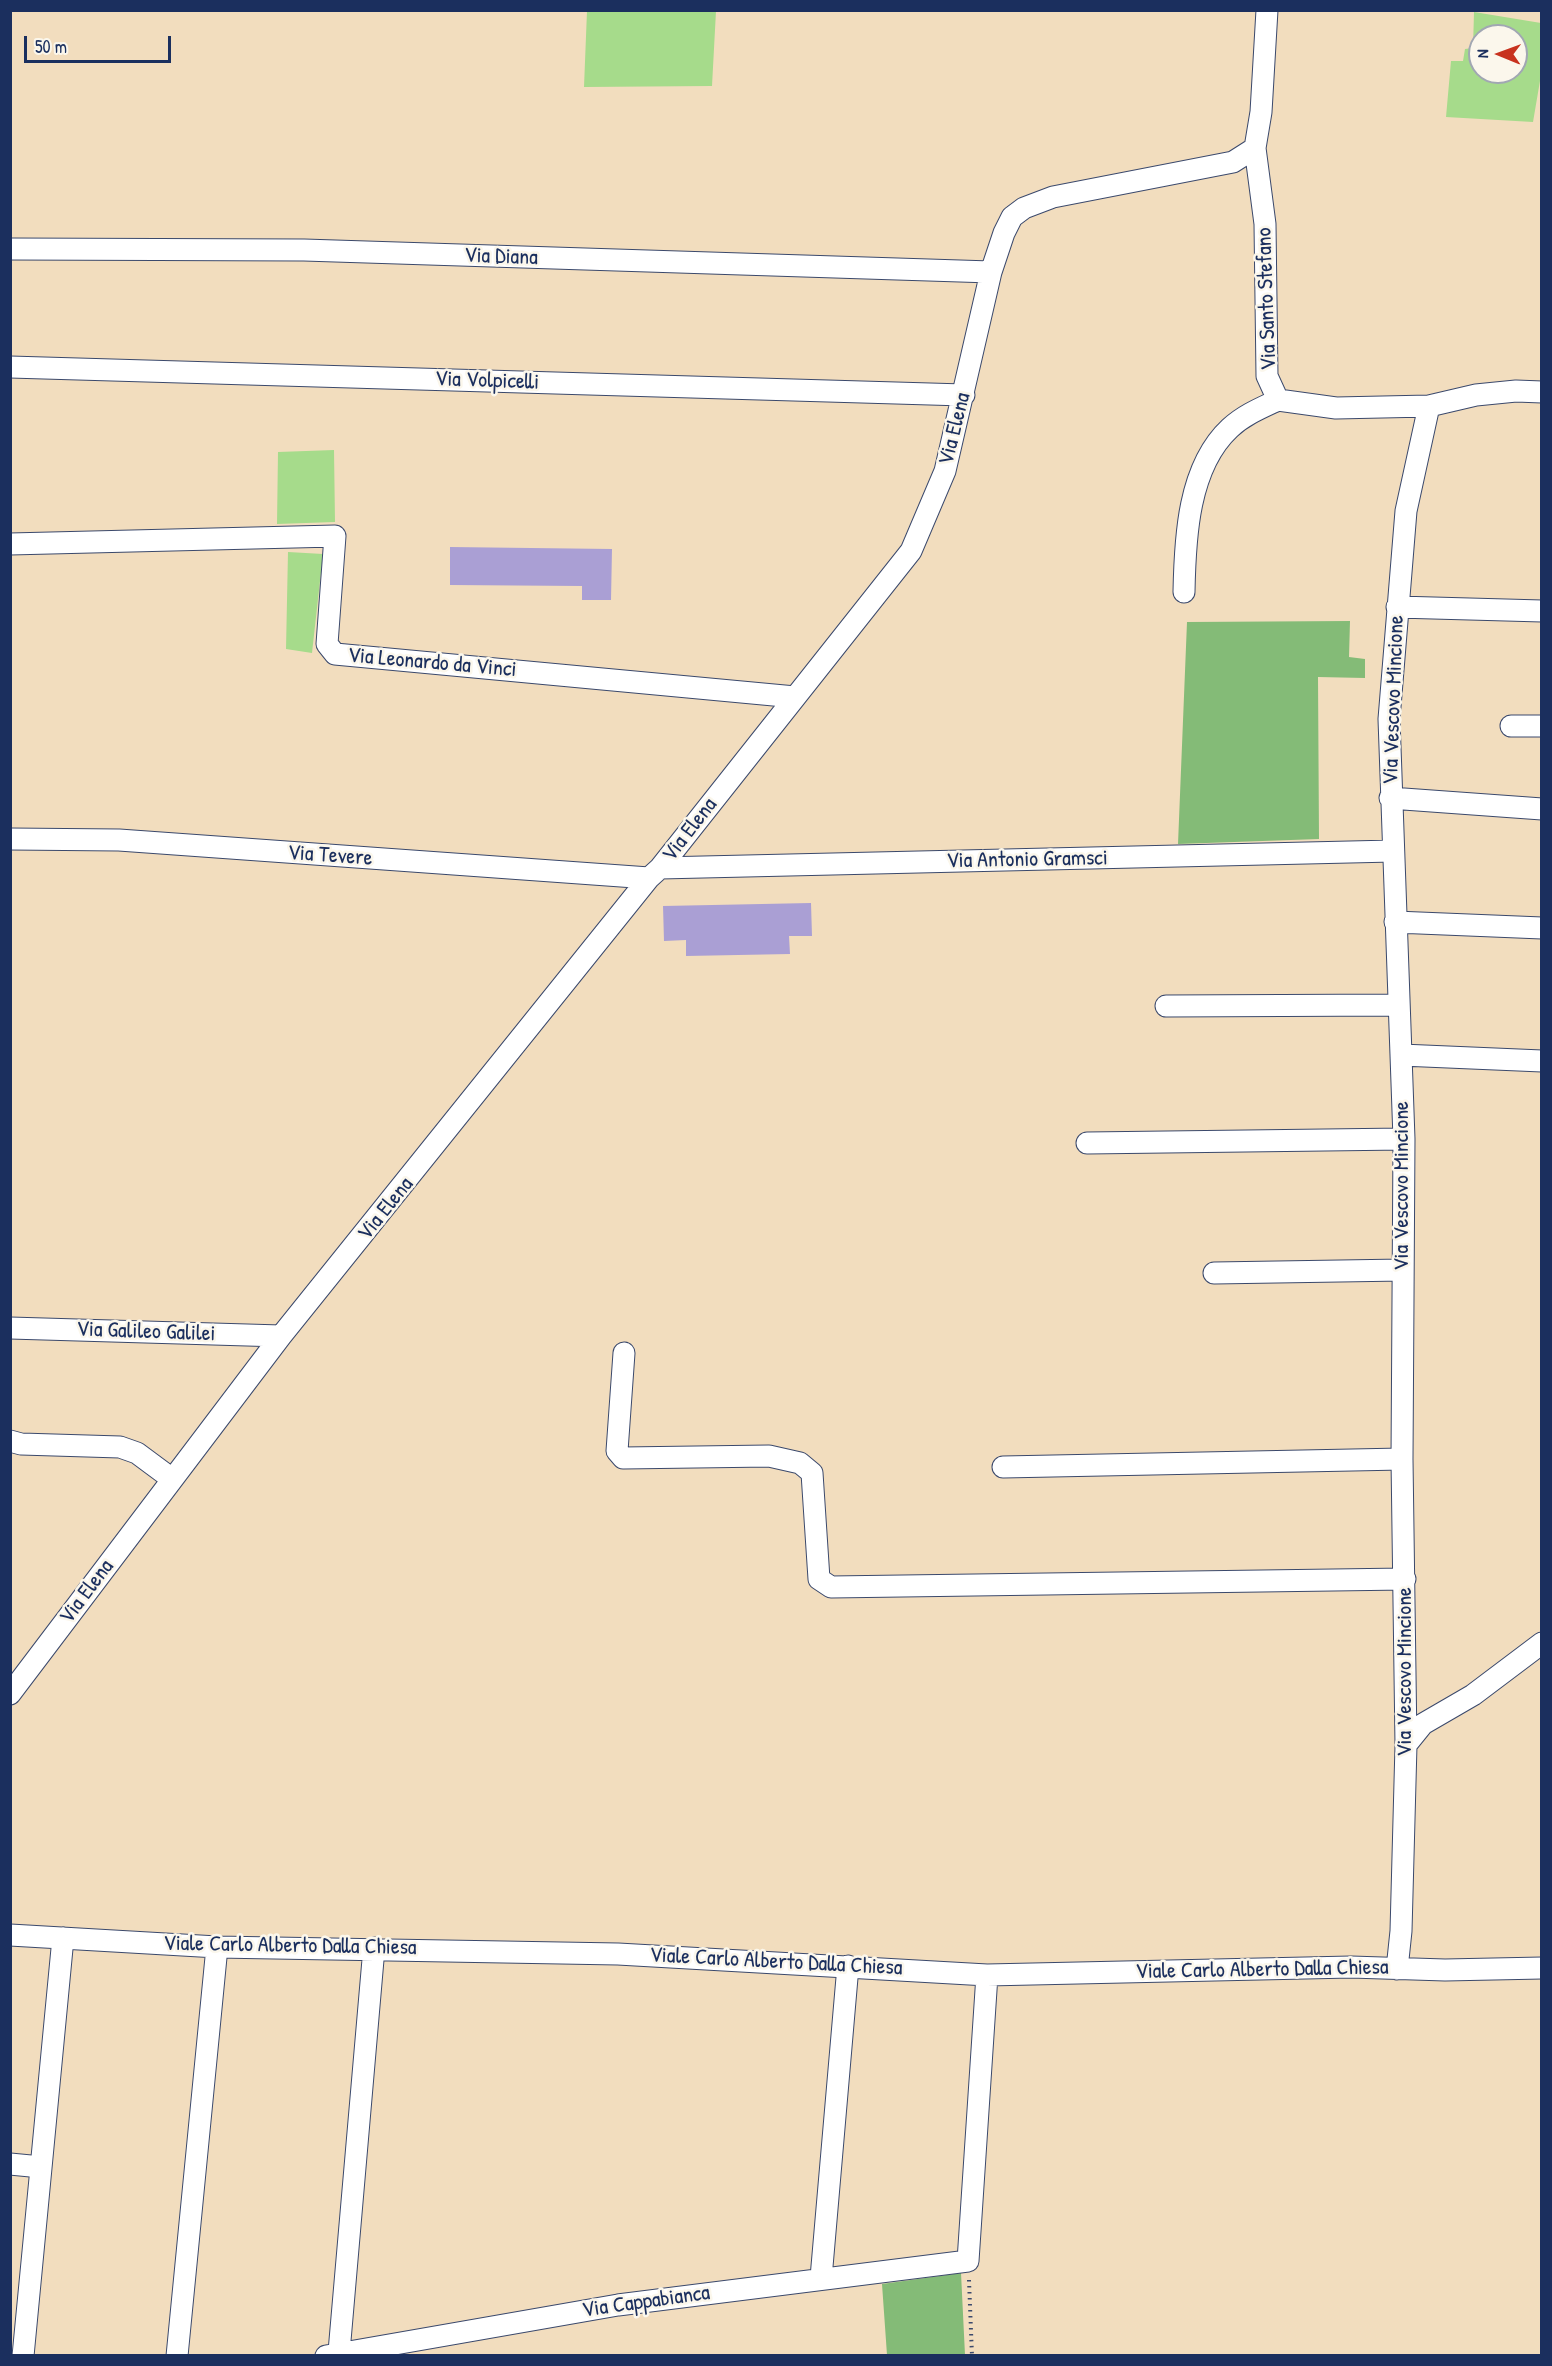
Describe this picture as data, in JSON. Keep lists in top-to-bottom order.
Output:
{
  "streets": {
    "street": [
      "Via Diana",
      "Via Santo Stefano",
      "Via Volpicelli",
      "Via Elena",
      "Via Leonardo da Vinci",
      "Via Vescovo Mincione",
      "Via Tevere",
      "Via Antonio Gramsci",
      "Via Galileo Galilei",
      "Viale Carlo Alberto Dalla Chiesa",
      "Via Cappabianca"
    ]
  },
  "crossings": [
    ["Via Diana", "Via Elena"],
    ["Via Santo Stefano", "Via Elena"],
    ["Via Santo Stefano", "Via Vescovo Mincione"],
    ["Via Volpicelli", "Via Elena"],
    ["Via Elena", "Via Leonardo da Vinci"],
    ["Via Elena", "Via Tevere"],
    ["Via Elena", "Via Antonio Gramsci"],
    ["Via Elena", "Via Galileo Galilei"],
    ["Via Vescovo Mincione", "Via Antonio Gramsci"],
    ["Via Vescovo Mincione", "Viale Carlo Alberto Dalla Chiesa"],
    ["Via Tevere", "Via Antonio Gramsci"]
  ],
  "scale_bar": "50 m",
  "north": "left"
}
